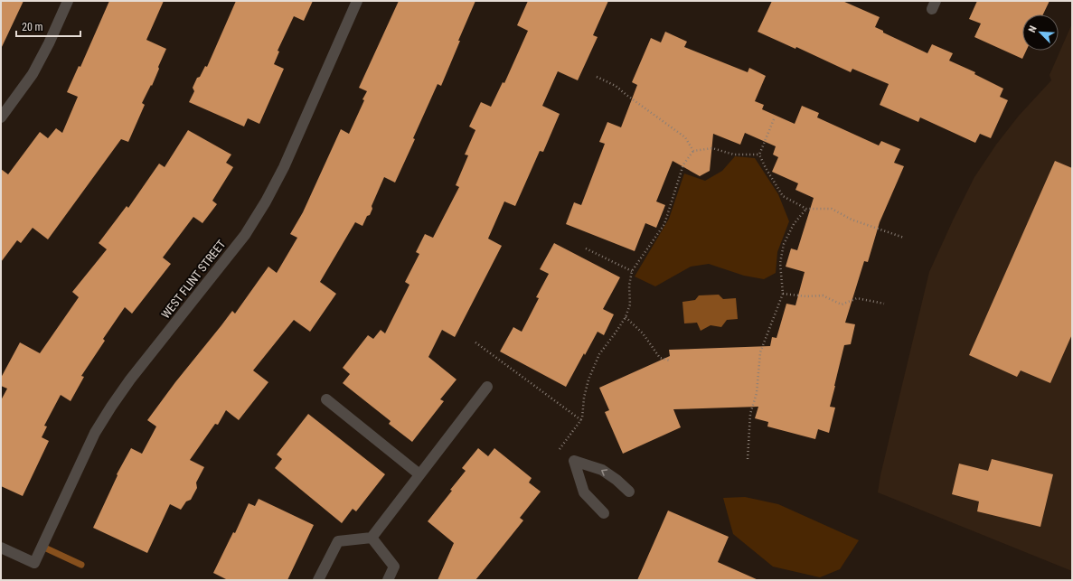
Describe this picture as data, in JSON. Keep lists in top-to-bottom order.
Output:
{
  "streets": {
    "street": ["WEST FLINT STREET"]
  },
  "scale_bar": "20 m",
  "north": "top left"
}
